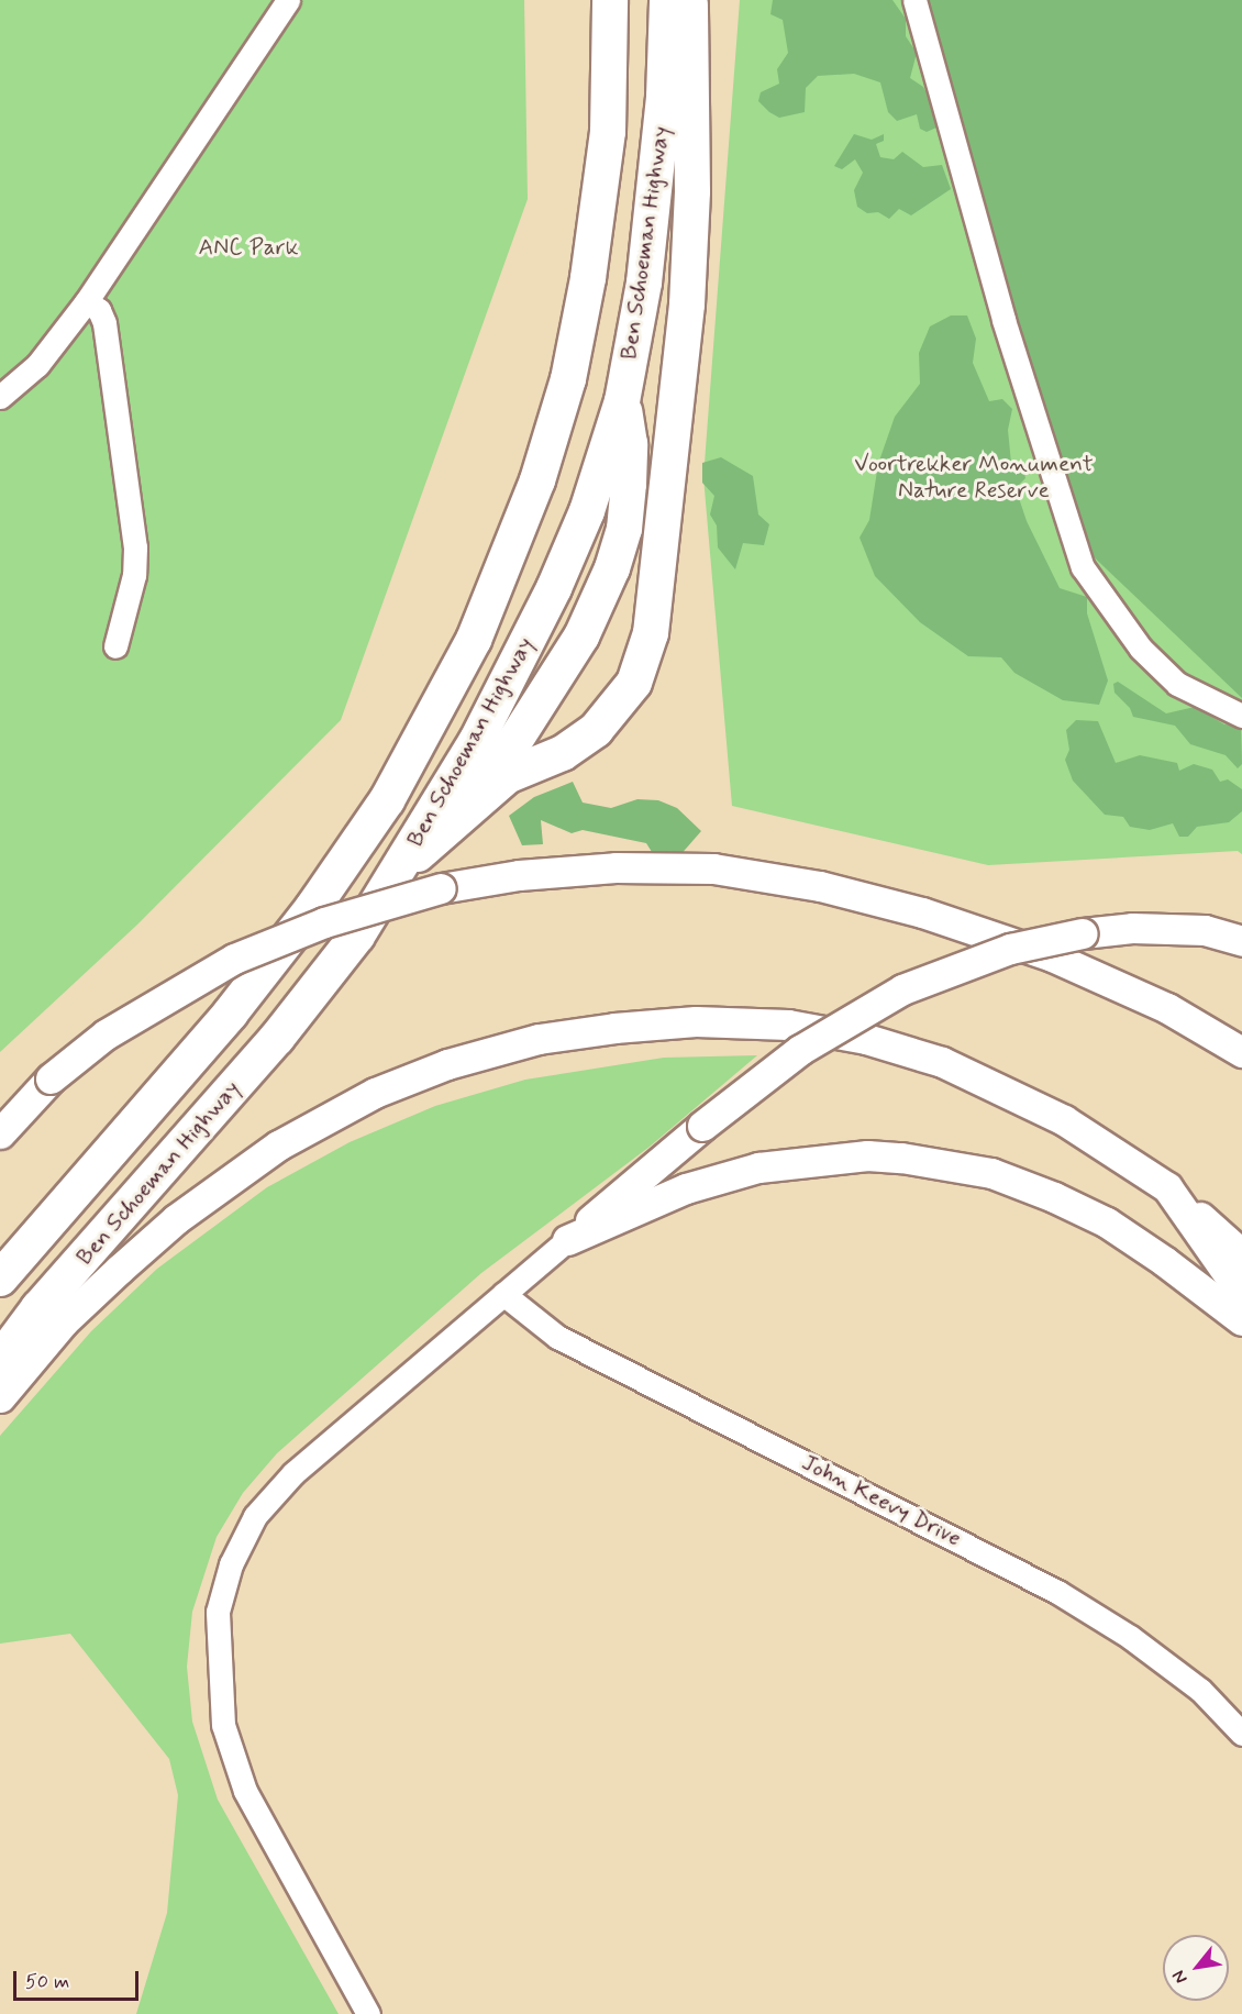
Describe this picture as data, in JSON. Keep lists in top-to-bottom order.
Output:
{
  "streets": {
    "highway": ["Ben Schoeman Highway"],
    "street": ["John Keevy Drive"]
  },
  "parks": ["ANC Park", "Voortrekker Monument Nature Reserve"],
  "scale_bar": "50 m",
  "north": "bottom left"
}
